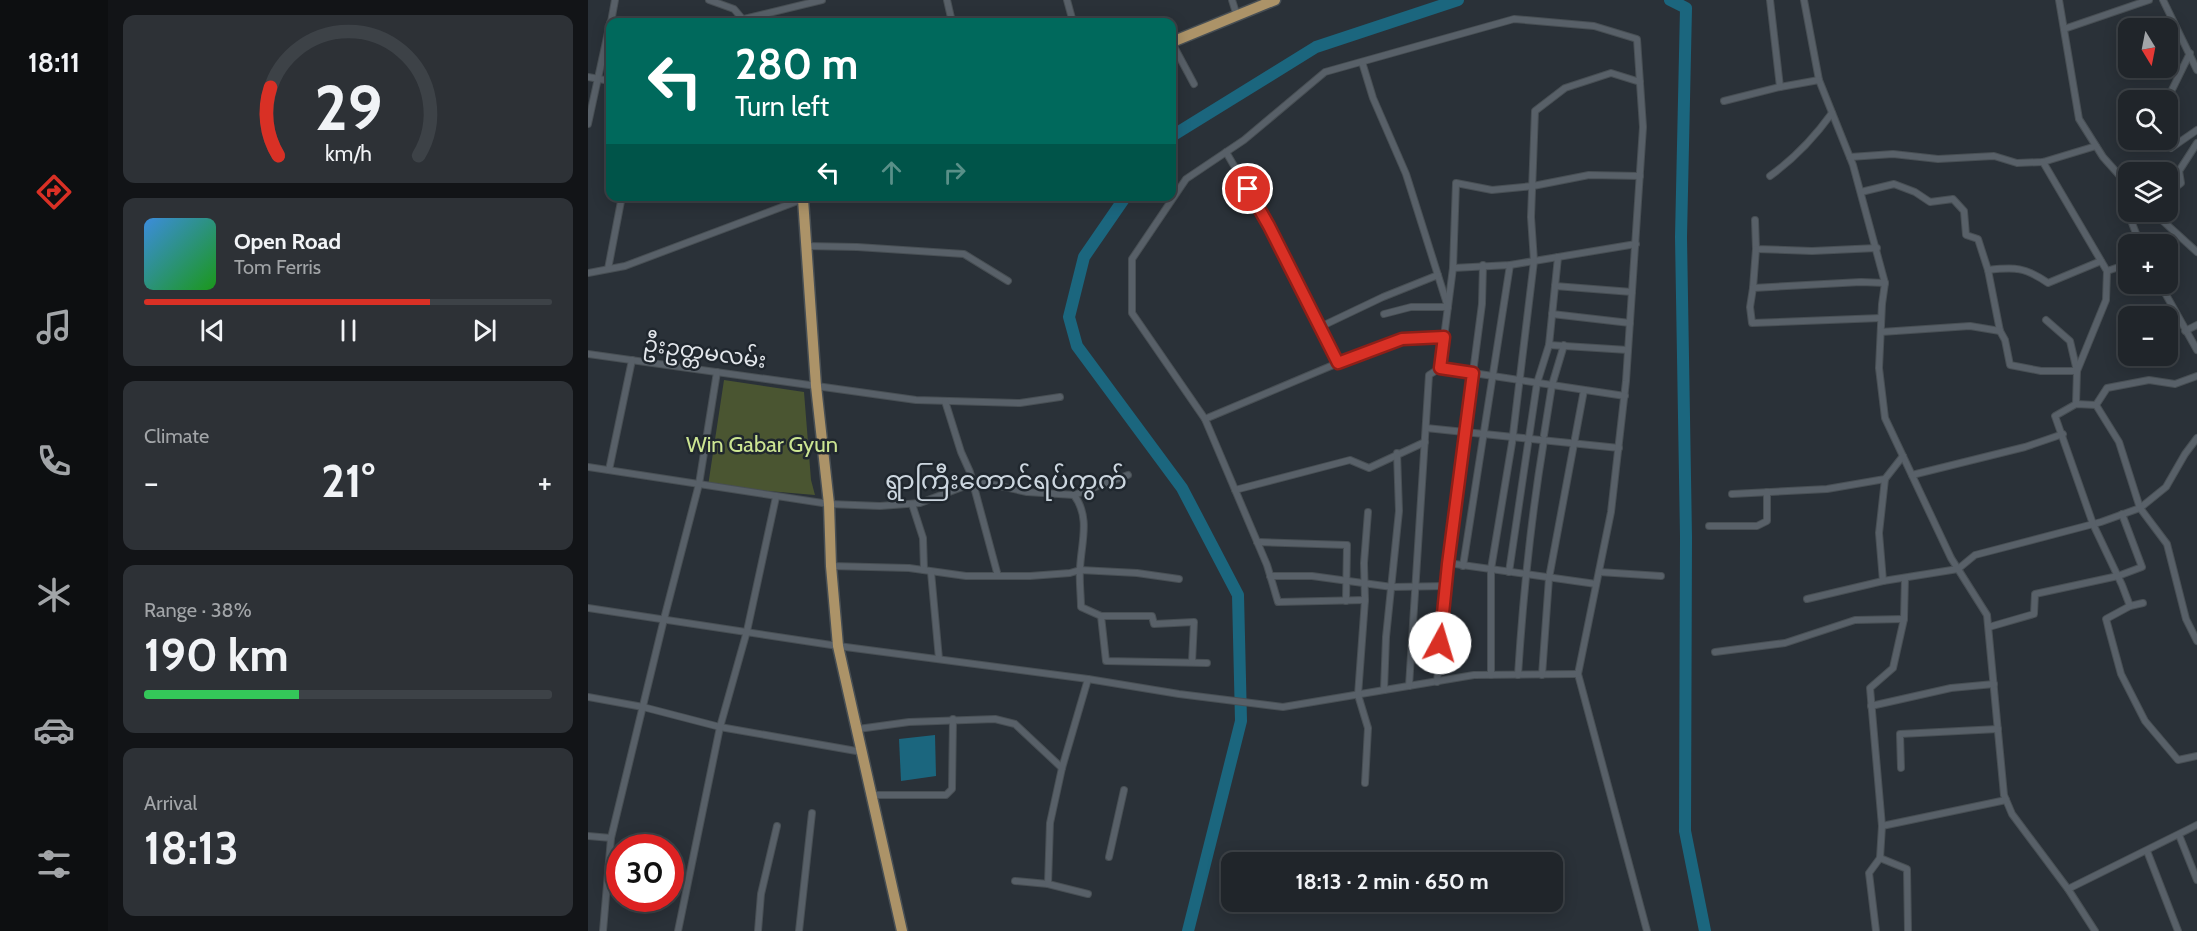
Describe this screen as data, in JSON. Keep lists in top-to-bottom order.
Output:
{
  "streets": {
    "street": ["ဦးဥတ္တမလမ်း"]
  },
  "districts": ["ရွာကြီးတောင်ရပ်ကွက်"],
  "parks": ["Win Gabar Gyun"],
  "north": "bottom",
  "page": {
    "tabs": "18:11",
    "map_buttons": ["+", "−"],
    "turn": ["280 m", "Turn left"],
    "song": ["Open Road", "Tom Ferris"],
    "tile": [
      "Climate",
      ["Range · 38%", "190 km"],
      ["Arrival", "18:13"]
    ],
    "heat": ["−", "21°", "+"],
    "limit": "30",
    "trip": "18:13 · 2 min · 650 m",
    "gauge": ["29", "km/h"]
  }
}
